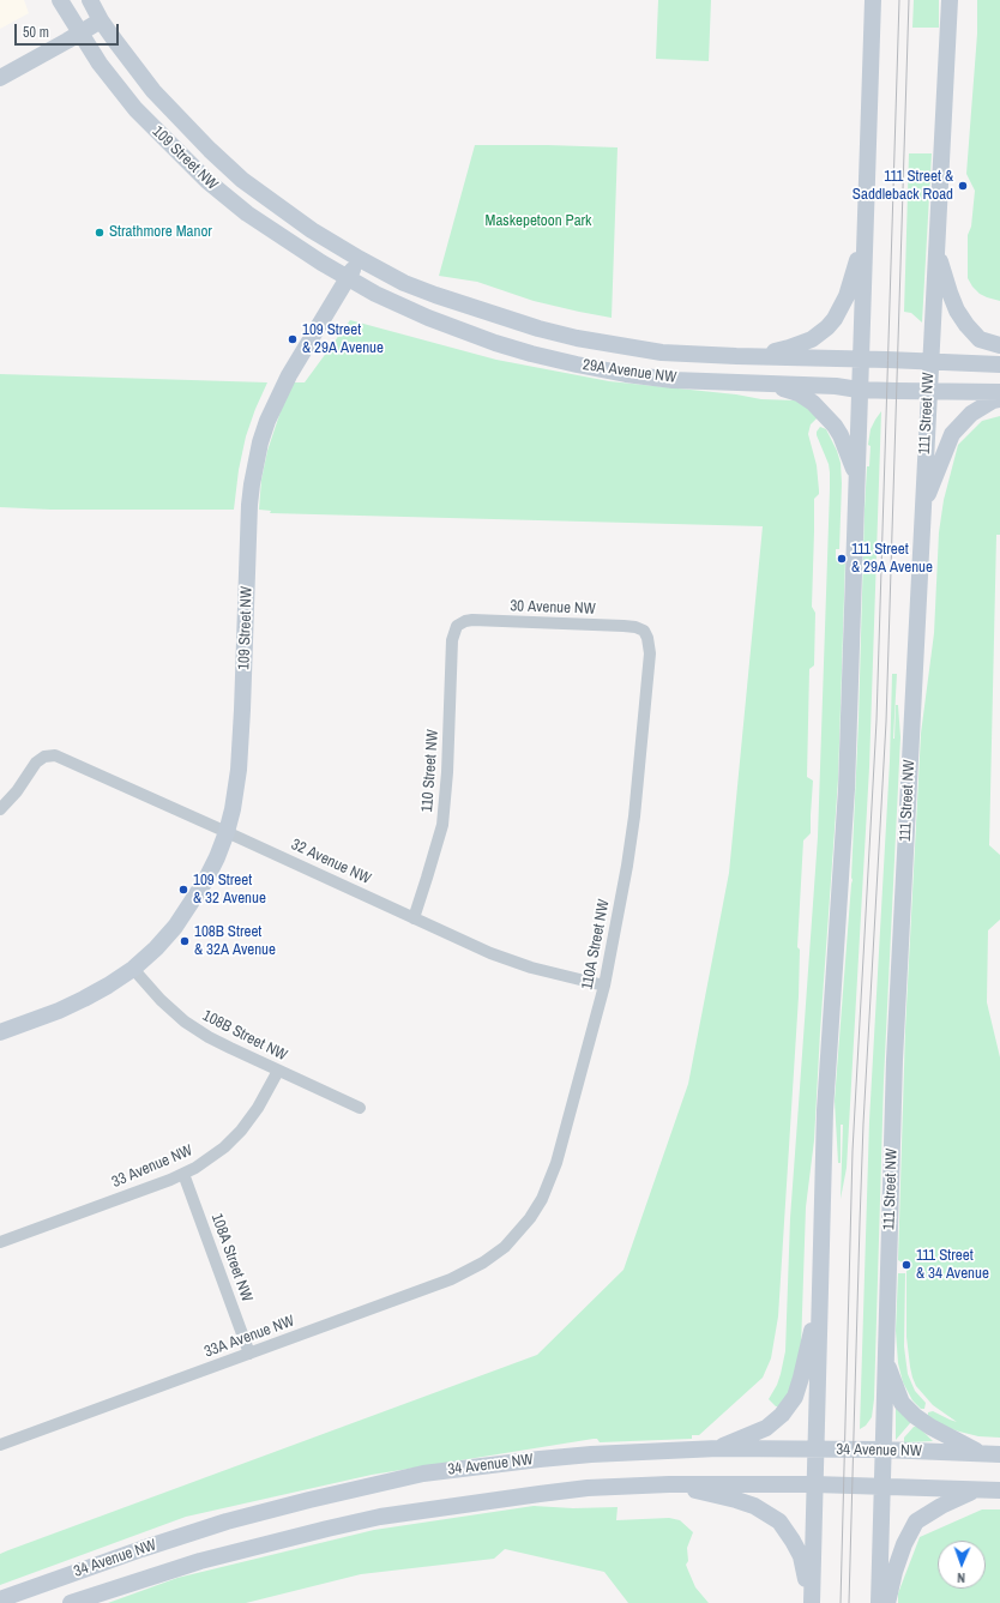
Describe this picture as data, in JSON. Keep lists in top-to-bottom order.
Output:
{
  "streets": {
    "main road": [
      "109 Street NW",
      "29A Avenue NW",
      "111 Street NW",
      "34 Avenue NW"
    ],
    "street": [
      "30 Avenue NW",
      "110 Street NW",
      "32 Avenue NW",
      "110A Street NW",
      "108B Street NW",
      "33 Avenue NW",
      "108A Street NW",
      "33A Avenue NW"
    ]
  },
  "crossings": [
    ["109 Street NW", "29A Avenue NW"],
    ["109 Street NW", "32 Avenue NW"],
    ["109 Street NW", "108B Street NW"],
    ["29A Avenue NW", "111 Street NW"],
    ["111 Street NW", "34 Avenue NW"],
    ["30 Avenue NW", "110 Street NW"],
    ["30 Avenue NW", "110A Street NW"],
    ["110 Street NW", "32 Avenue NW"],
    ["32 Avenue NW", "110A Street NW"],
    ["110A Street NW", "33A Avenue NW"],
    ["108B Street NW", "33 Avenue NW"],
    ["33 Avenue NW", "108A Street NW"],
    ["108A Street NW", "33A Avenue NW"]
  ],
  "parks": ["Maskepetoon Park"],
  "places": [
    "111 Street & Saddleback Road",
    "Strathmore Manor",
    "109 Street & 29A Avenue",
    "111 Street & 29A Avenue",
    "109 Street & 32 Avenue",
    "108B Street & 32A Avenue",
    "111 Street & 34 Avenue"
  ],
  "scale_bar": "50 m",
  "north": "bottom"
}
